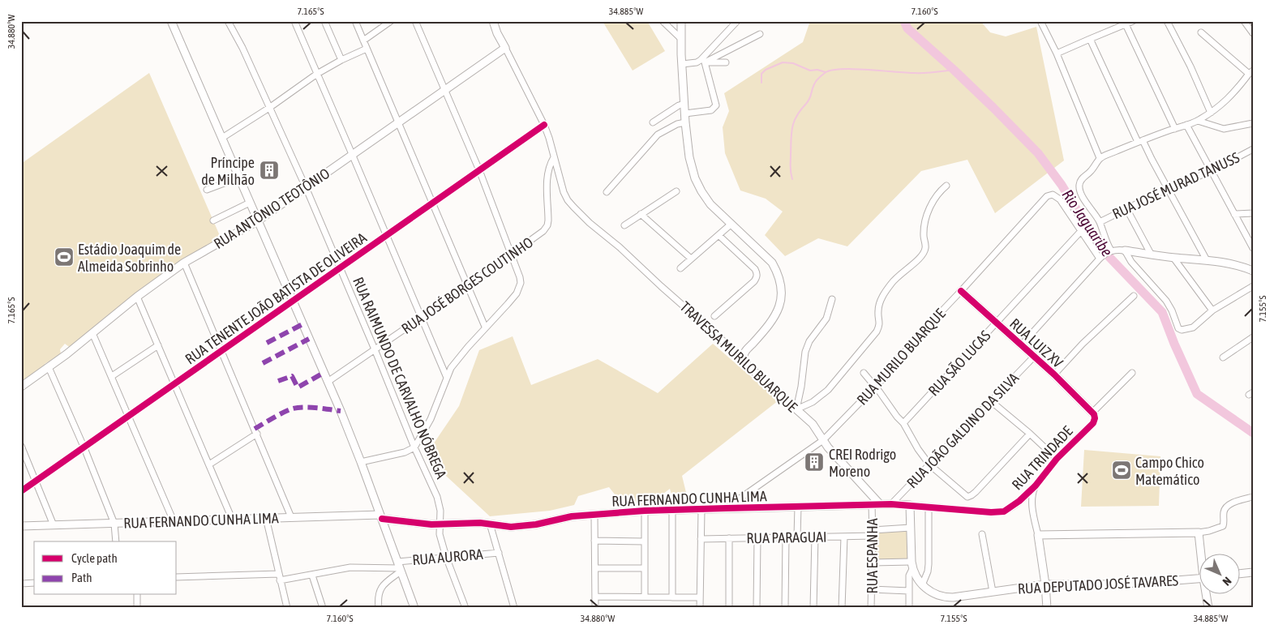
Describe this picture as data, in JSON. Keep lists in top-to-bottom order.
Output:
{
  "streets": {
    "street": [
      "RUA JOSÉ MURAD TANUSS",
      "RUA ANTÔNIO TEOTÔNIO",
      "RUA JOSÉ BORGES COUTINHO",
      "RUA TENENTE JOÃO BATISTA DE OLIVEIRA",
      "RUA LUIZ XV",
      "TRAVESSA MURILO BUARQUE",
      "RUA MURILO BUARQUE",
      "RUA SÃO LUCAS",
      "RUA RAIMUNDO DE CARVALHO NÓBREGA",
      "RUA JOÃO GALDINO DA SILVA",
      "RUA TRINDADE",
      "RUA FERNANDO CUNHA LIMA",
      "RUA PARAGUAI",
      "RUA ESPANHA",
      "RUA AURORA",
      "RUA DEPUTADO JOSÉ TAVARES"
    ]
  },
  "crossings": [
    ["RUA ANTÔNIO TEOTÔNIO", "TRAVESSA MURILO BUARQUE"],
    ["RUA ANTÔNIO TEOTÔNIO", "RUA RAIMUNDO DE CARVALHO NÓBREGA"],
    ["RUA JOSÉ BORGES COUTINHO", "TRAVESSA MURILO BUARQUE"],
    ["RUA JOSÉ BORGES COUTINHO", "RUA RAIMUNDO DE CARVALHO NÓBREGA"],
    ["RUA TENENTE JOÃO BATISTA DE OLIVEIRA", "TRAVESSA MURILO BUARQUE"],
    ["RUA TENENTE JOÃO BATISTA DE OLIVEIRA", "RUA RAIMUNDO DE CARVALHO NÓBREGA"],
    ["RUA LUIZ XV", "RUA MURILO BUARQUE"],
    ["RUA LUIZ XV", "RUA SÃO LUCAS"],
    ["RUA LUIZ XV", "RUA JOÃO GALDINO DA SILVA"],
    ["RUA LUIZ XV", "RUA TRINDADE"],
    ["TRAVESSA MURILO BUARQUE", "RUA MURILO BUARQUE"],
    ["TRAVESSA MURILO BUARQUE", "RUA FERNANDO CUNHA LIMA"],
    ["RUA MURILO BUARQUE", "RUA SÃO LUCAS"],
    ["RUA MURILO BUARQUE", "RUA FERNANDO CUNHA LIMA"],
    ["RUA RAIMUNDO DE CARVALHO NÓBREGA", "RUA FERNANDO CUNHA LIMA"],
    ["RUA RAIMUNDO DE CARVALHO NÓBREGA", "RUA AURORA"],
    ["RUA JOÃO GALDINO DA SILVA", "RUA FERNANDO CUNHA LIMA"],
    ["RUA TRINDADE", "RUA FERNANDO CUNHA LIMA"],
    ["RUA FERNANDO CUNHA LIMA", "RUA ESPANHA"],
    ["RUA PARAGUAI", "RUA ESPANHA"]
  ],
  "water": ["Rio Jaguaribe"],
  "places": {
    "building": ["Príncipe de Milhão", "CREI Rodrigo Moreno"],
    "sports": ["Estádio Joaquim de Almeida Sobrinho", "Campo Chico Matemático"]
  },
  "legend": ["Cycle path", "Path"],
  "north": "bottom right",
  "coordinates": [
    "7.165°S",
    "34.885°W",
    "7.160°S",
    "34.880°W",
    "7.155°S"
  ]
}
